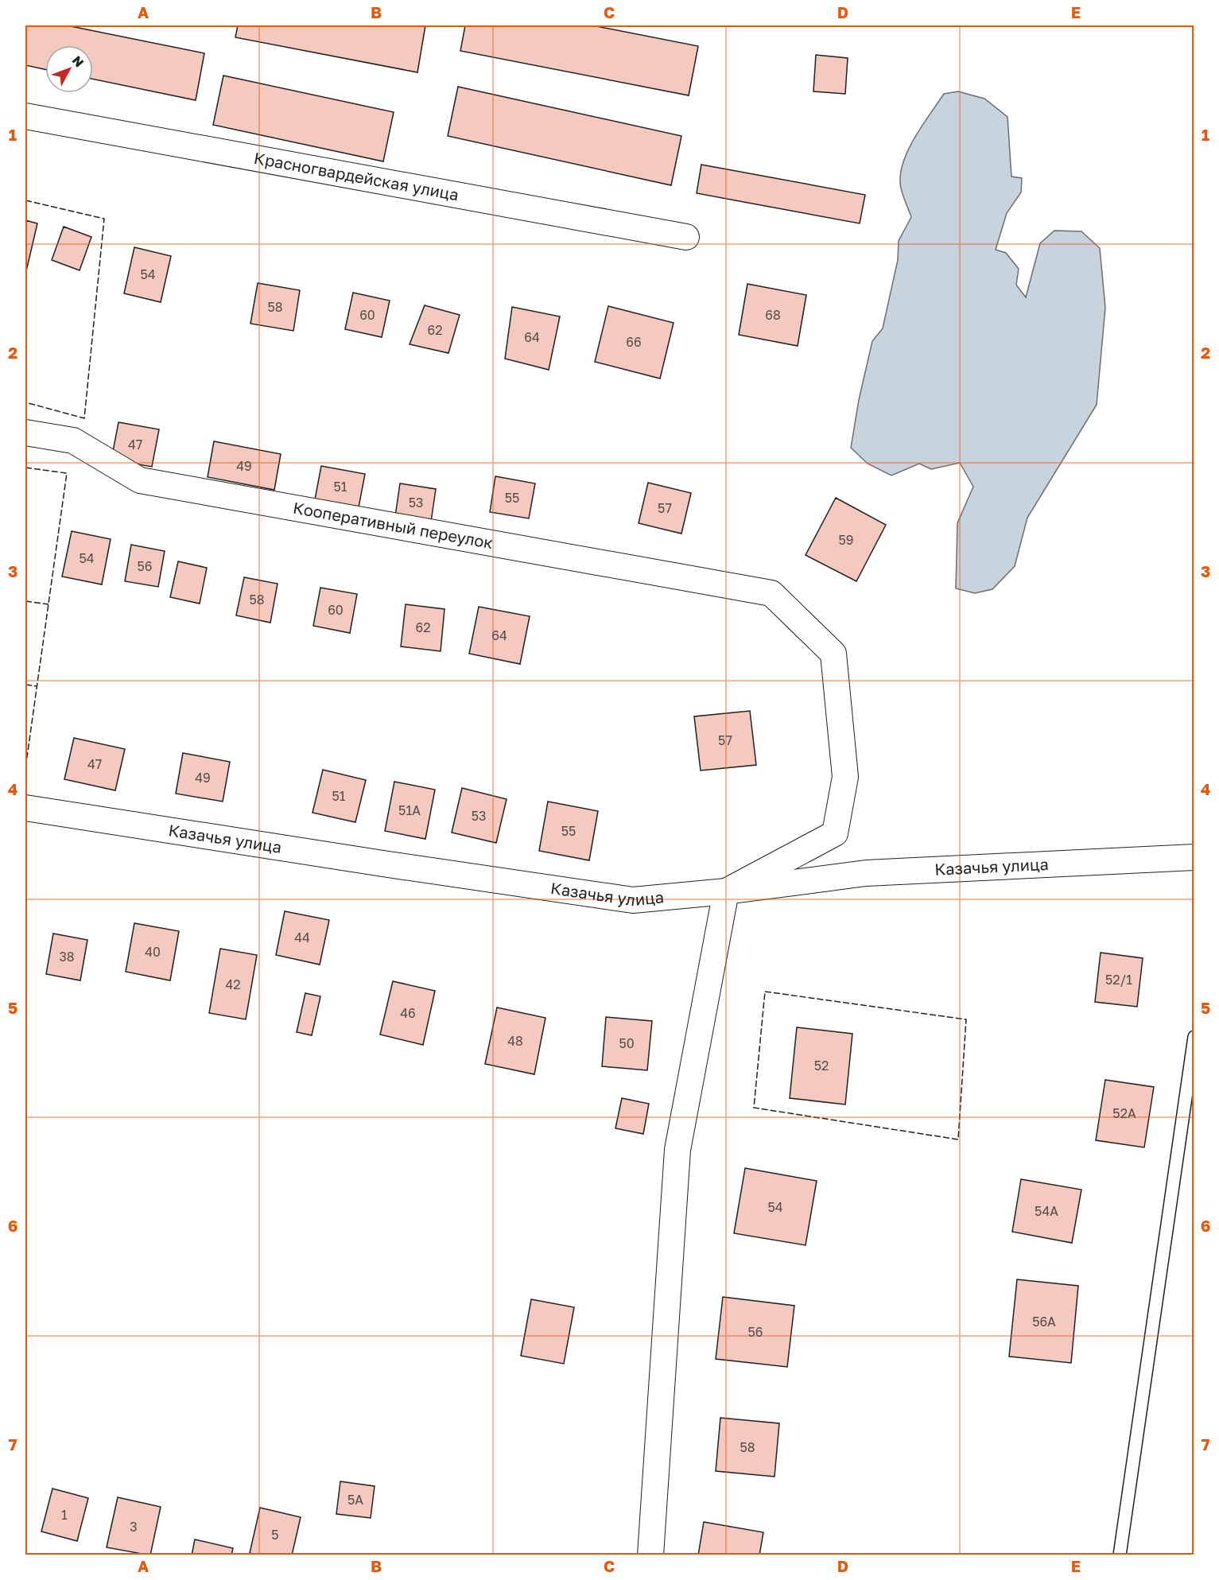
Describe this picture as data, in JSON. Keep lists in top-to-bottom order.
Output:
{
  "streets": {
    "street": ["Красногвардейская улица", "Кооперативный переулок", "Казачья улица"]
  },
  "crossings": [
    ["Кооперативный переулок", "Казачья улица"]
  ],
  "house_numbers": [
    "54",
    "58",
    "60",
    "68",
    "62",
    "64",
    "66",
    "47",
    "49",
    "51",
    "55",
    "53",
    "57",
    "59",
    "54",
    "56",
    "58",
    "60",
    "62",
    "64",
    "57",
    "47",
    "49",
    "51",
    "51А",
    "53",
    "55",
    "44",
    "40",
    "38",
    "52/1",
    "42",
    "46",
    "48",
    "50",
    "52",
    "52А",
    "54",
    "54А",
    "56А",
    "56",
    "58",
    "5А",
    "1",
    "3",
    "5"
  ],
  "north": "top right",
  "grid": {
    "columns": [
      "A",
      "B",
      "C",
      "D",
      "E"
    ],
    "rows": [
      "1",
      "2",
      "3",
      "4",
      "5",
      "6",
      "7"
    ]
  }
}
